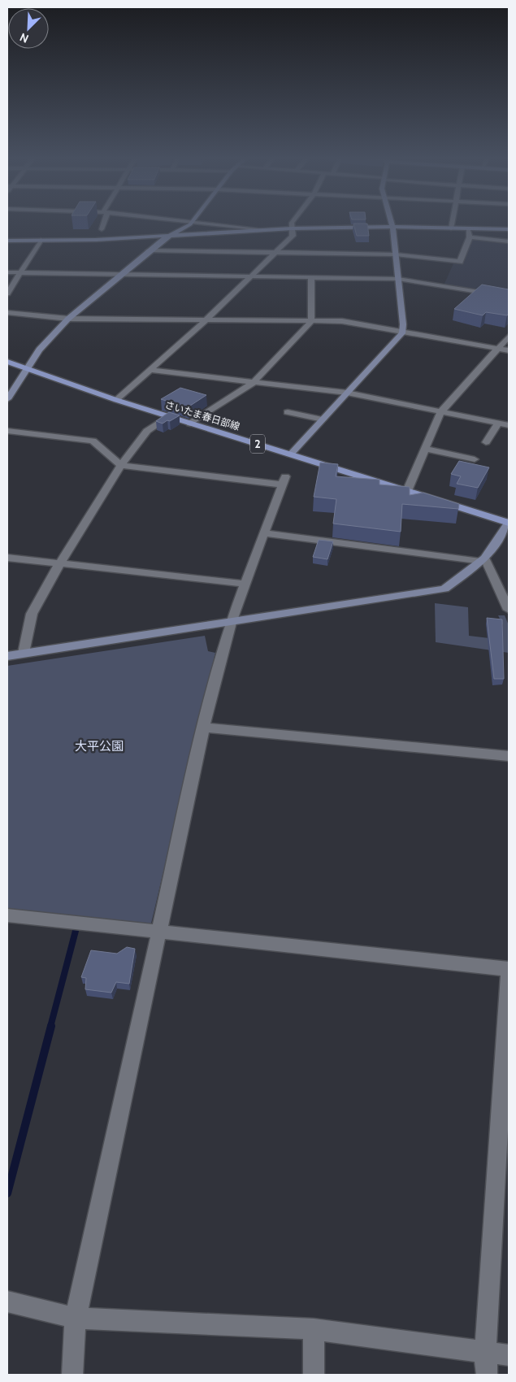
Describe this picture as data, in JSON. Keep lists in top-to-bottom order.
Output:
{
  "streets": {
    "main road": ["さいたま春日部線", "2"]
  },
  "parks": ["大平公園"],
  "north": "bottom left"
}
